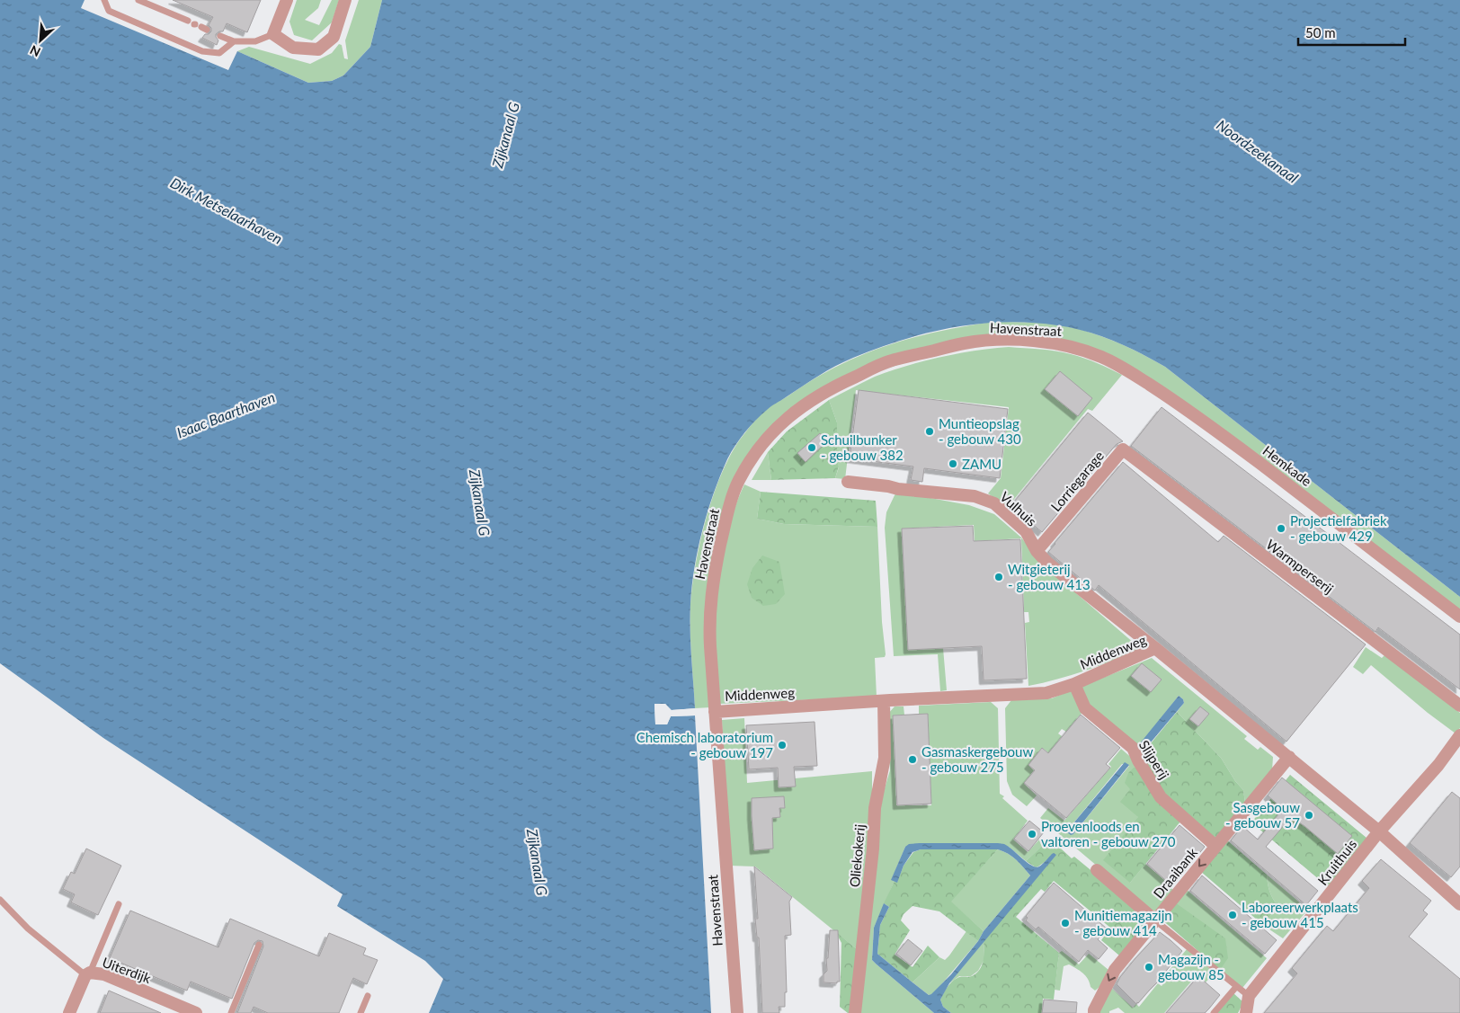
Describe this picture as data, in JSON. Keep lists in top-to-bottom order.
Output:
{
  "streets": {
    "street": [
      "Havenstraat",
      "Hemkade",
      "Lorriegarage",
      "Vulhuis",
      "Warmperserij",
      "Middenweg",
      "Slijperij",
      "Oliekokerij",
      "Kruithuis",
      "Draaibank",
      "Uiterdijk"
    ]
  },
  "crossings": [
    ["Havenstraat", "Hemkade"],
    ["Havenstraat", "Middenweg"],
    ["Lorriegarage", "Vulhuis"],
    ["Lorriegarage", "Warmperserij"],
    ["Vulhuis", "Middenweg"],
    ["Middenweg", "Slijperij"],
    ["Middenweg", "Oliekokerij"],
    ["Middenweg", "Kruithuis"],
    ["Middenweg", "Draaibank"],
    ["Slijperij", "Draaibank"]
  ],
  "one_way": ["Draaibank"],
  "water": [
    "Zijkanaal G",
    "Noordzeekanaal",
    "Dirk Metselaarhaven",
    "Isaac Baarthaven"
  ],
  "places": [
    "Muntieopslag - gebouw 430",
    "Schuilbunker - gebouw 382",
    "ZAMU",
    "Projectielfabriek - gebouw 429",
    "Witgieterij - gebouw 413",
    "Chemisch laboratorium - gebouw 197",
    "Gasmaskergebouw - gebouw 275",
    "Sasgebouw - gebouw 57",
    "Proevenloods en valtoren - gebouw 270",
    "Laboreerwerkplaats - gebouw 415",
    "Munitiemagazijn - gebouw 414",
    "Magazijn - gebouw 85"
  ],
  "scale_bar": "50 m",
  "north": "bottom left"
}
